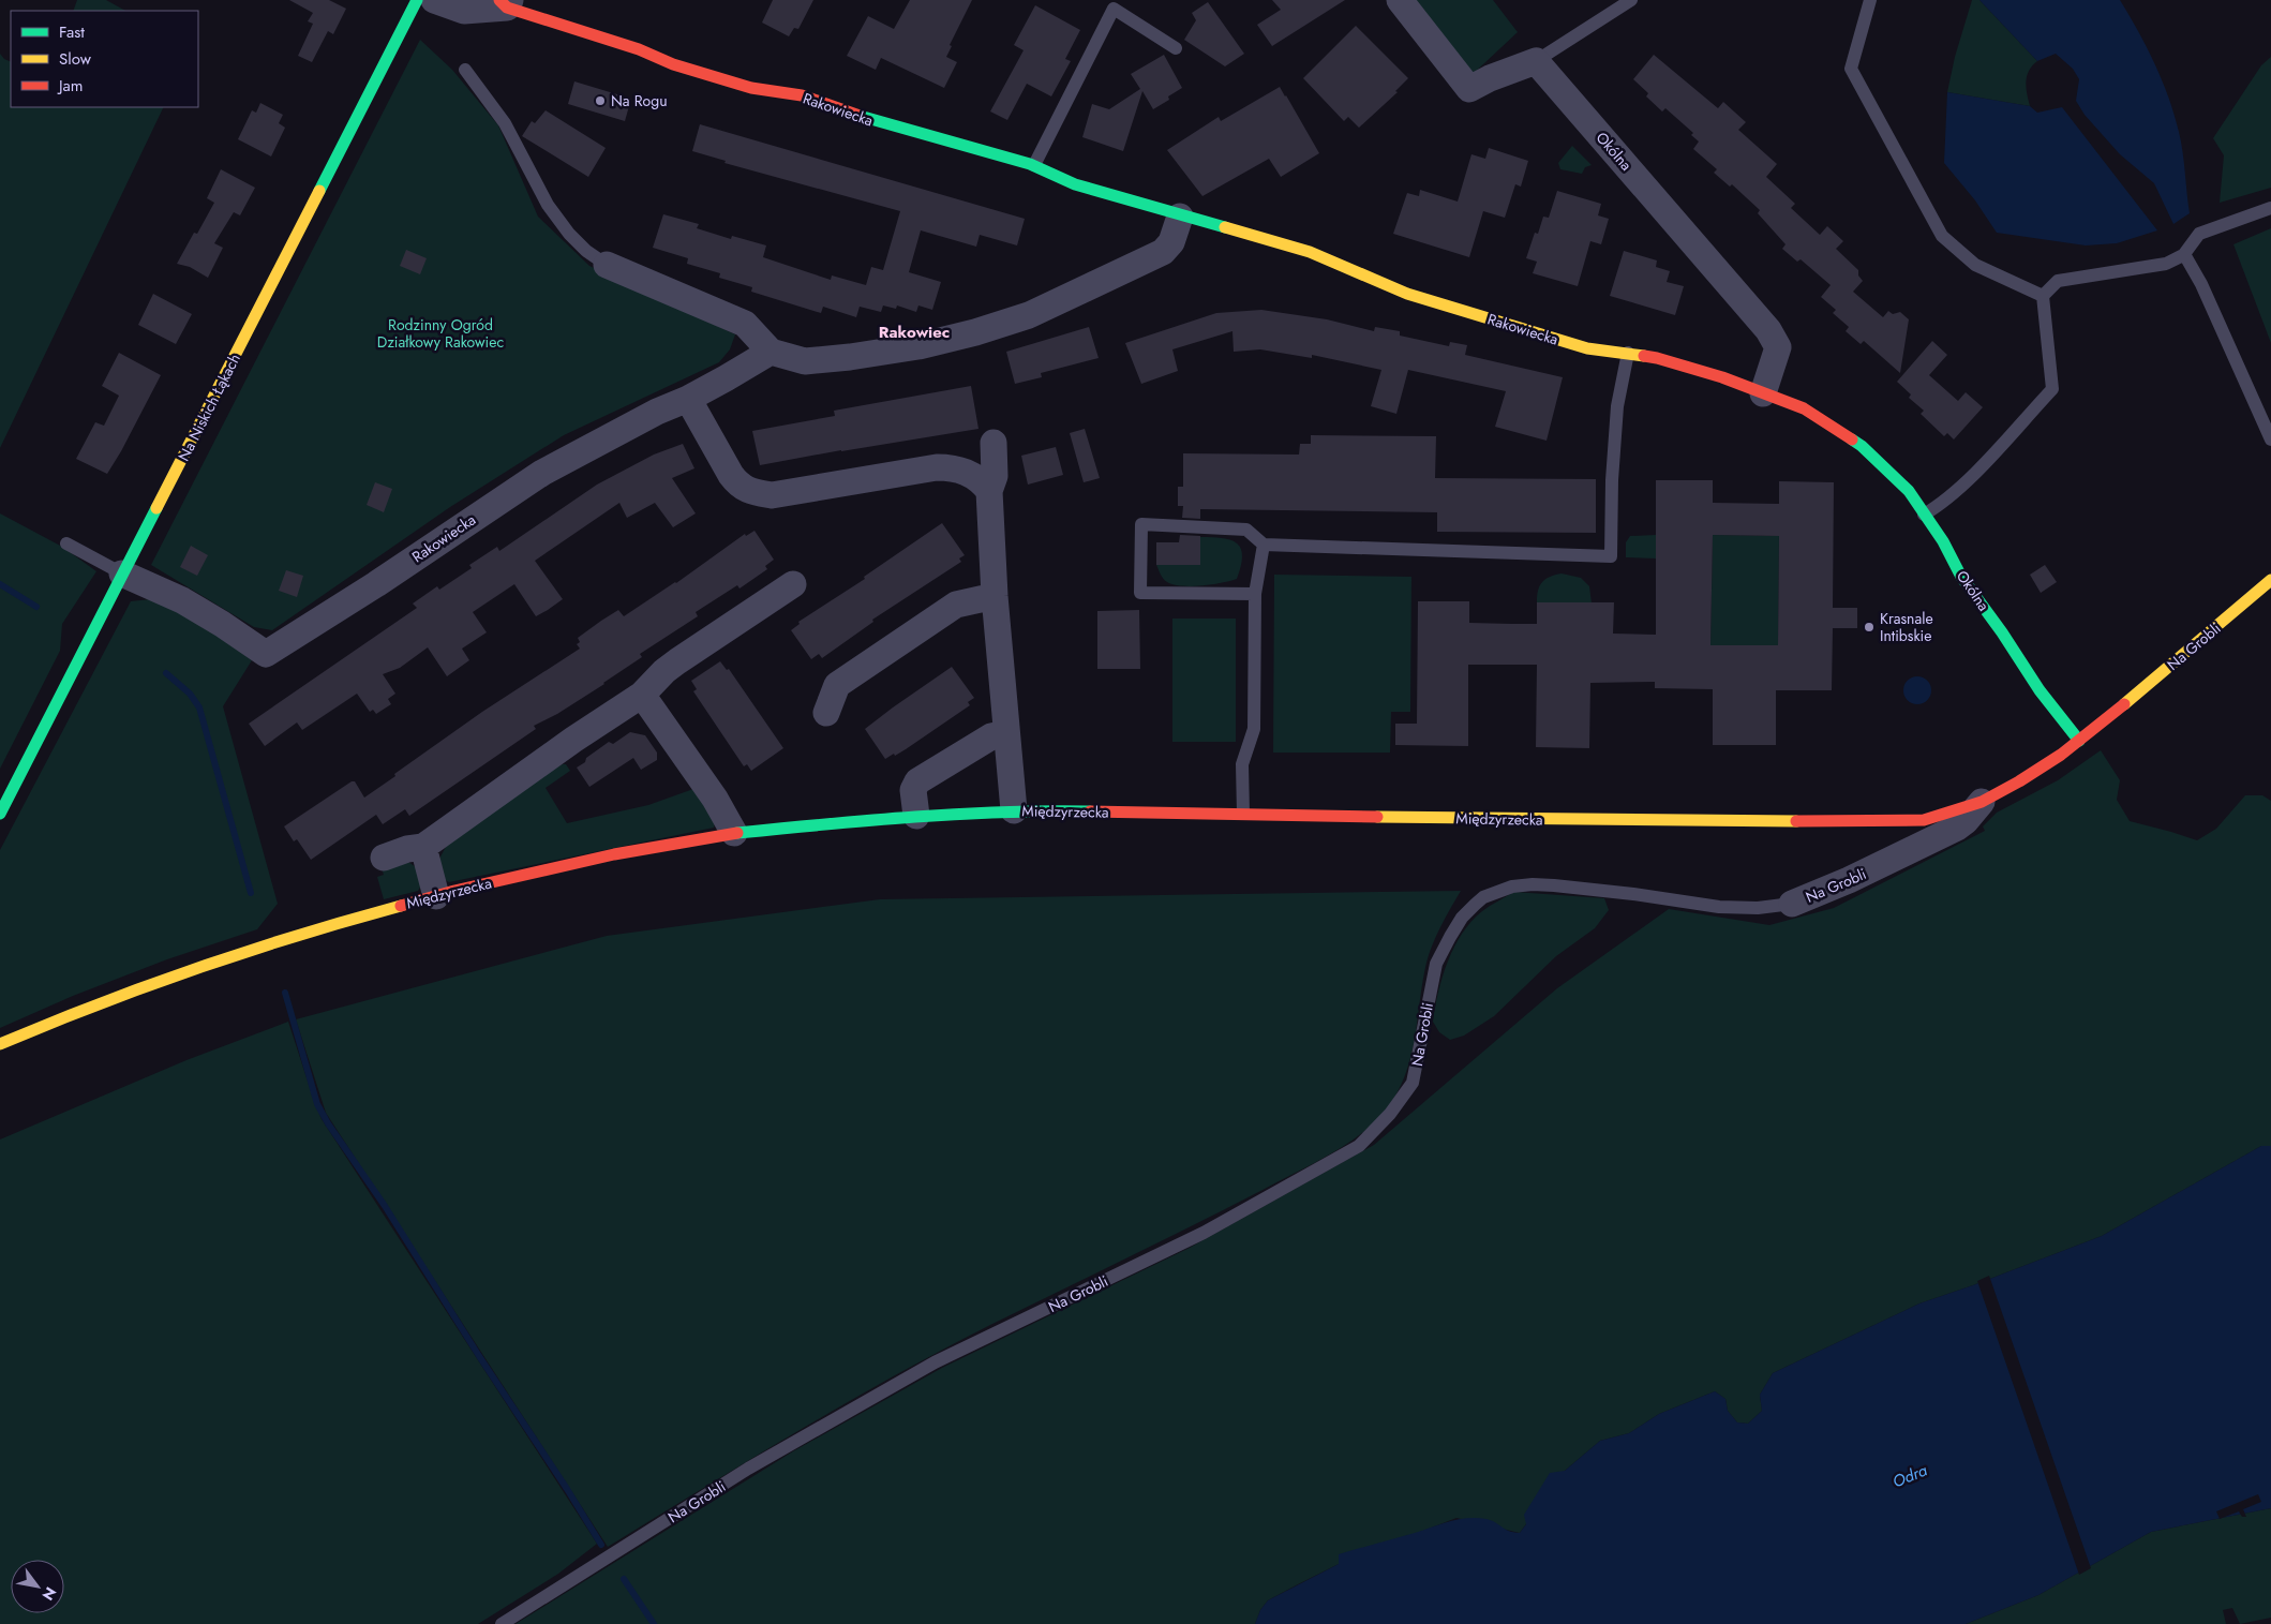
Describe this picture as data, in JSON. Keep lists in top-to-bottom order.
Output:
{
  "streets": {
    "street": [
      "Rakowiecka",
      "Okólna",
      "Na Niskich Łąkach",
      "Na Grobli",
      "Międzyrzecka"
    ]
  },
  "crossings": [
    ["Rakowiecka", "Okólna"],
    ["Rakowiecka", "Na Niskich Łąkach"],
    ["Okólna", "Na Grobli"],
    ["Na Grobli", "Międzyrzecka"]
  ],
  "districts": ["Rakowiec"],
  "water": ["Odra"],
  "parks": ["Rodzinny Ogród Działkowy Rakowiec"],
  "places": ["Na Rogu", "Krasnale Intibskie"],
  "legend": ["Fast", "Slow", "Jam"],
  "north": "bottom right"
}
